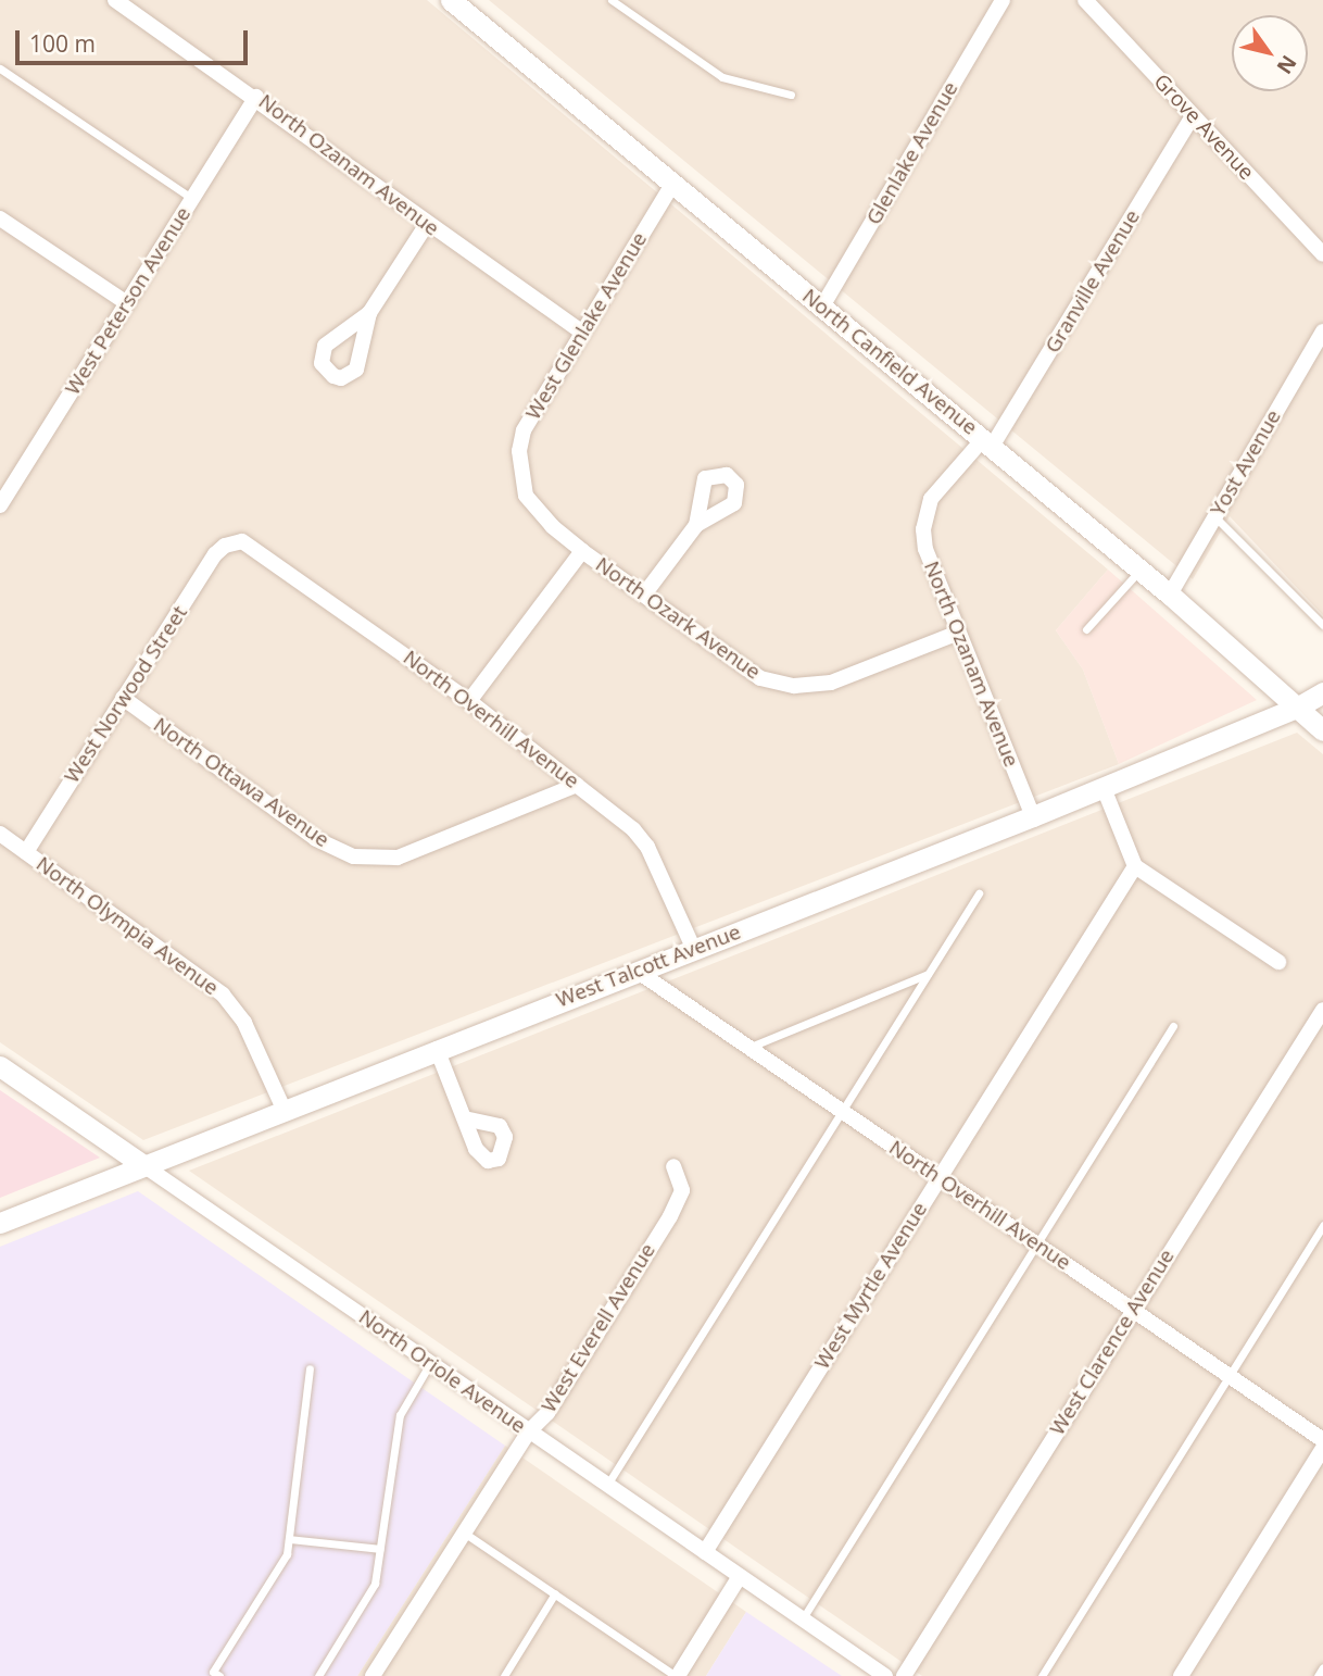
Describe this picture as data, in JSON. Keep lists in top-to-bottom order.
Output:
{
  "streets": {
    "street": [
      "Grove Avenue",
      "Glenlake Avenue",
      "North Ozanam Avenue",
      "Granville Avenue",
      "West Peterson Avenue",
      "West Glenlake Avenue",
      "North Canfield Avenue",
      "Yost Avenue",
      "North Ozark Avenue",
      "West Norwood Street",
      "North Overhill Avenue",
      "North Ottawa Avenue",
      "North Olympia Avenue",
      "West Talcott Avenue",
      "West Myrtle Avenue",
      "West Everell Avenue",
      "West Clarence Avenue",
      "North Oriole Avenue"
    ]
  },
  "crossings": [
    ["Grove Avenue", "Granville Avenue"],
    ["Glenlake Avenue", "North Canfield Avenue"],
    ["North Ozanam Avenue", "Granville Avenue"],
    ["North Ozanam Avenue", "West Peterson Avenue"],
    ["North Ozanam Avenue", "West Glenlake Avenue"],
    ["North Ozanam Avenue", "North Canfield Avenue"],
    ["North Ozanam Avenue", "North Ozark Avenue"],
    ["North Ozanam Avenue", "West Talcott Avenue"],
    ["Granville Avenue", "North Canfield Avenue"],
    ["West Glenlake Avenue", "North Canfield Avenue"],
    ["West Glenlake Avenue", "North Ozark Avenue"],
    ["North Canfield Avenue", "Yost Avenue"],
    ["North Canfield Avenue", "West Talcott Avenue"],
    ["West Norwood Street", "North Overhill Avenue"],
    ["West Norwood Street", "North Ottawa Avenue"],
    ["West Norwood Street", "North Olympia Avenue"],
    ["North Overhill Avenue", "North Ottawa Avenue"],
    ["North Overhill Avenue", "West Talcott Avenue"],
    ["North Overhill Avenue", "West Myrtle Avenue"],
    ["North Overhill Avenue", "West Clarence Avenue"],
    ["North Olympia Avenue", "West Talcott Avenue"],
    ["West Talcott Avenue", "North Oriole Avenue"],
    ["West Myrtle Avenue", "North Oriole Avenue"],
    ["West Everell Avenue", "North Oriole Avenue"]
  ],
  "scale_bar": "100 m",
  "north": "bottom right"
}
